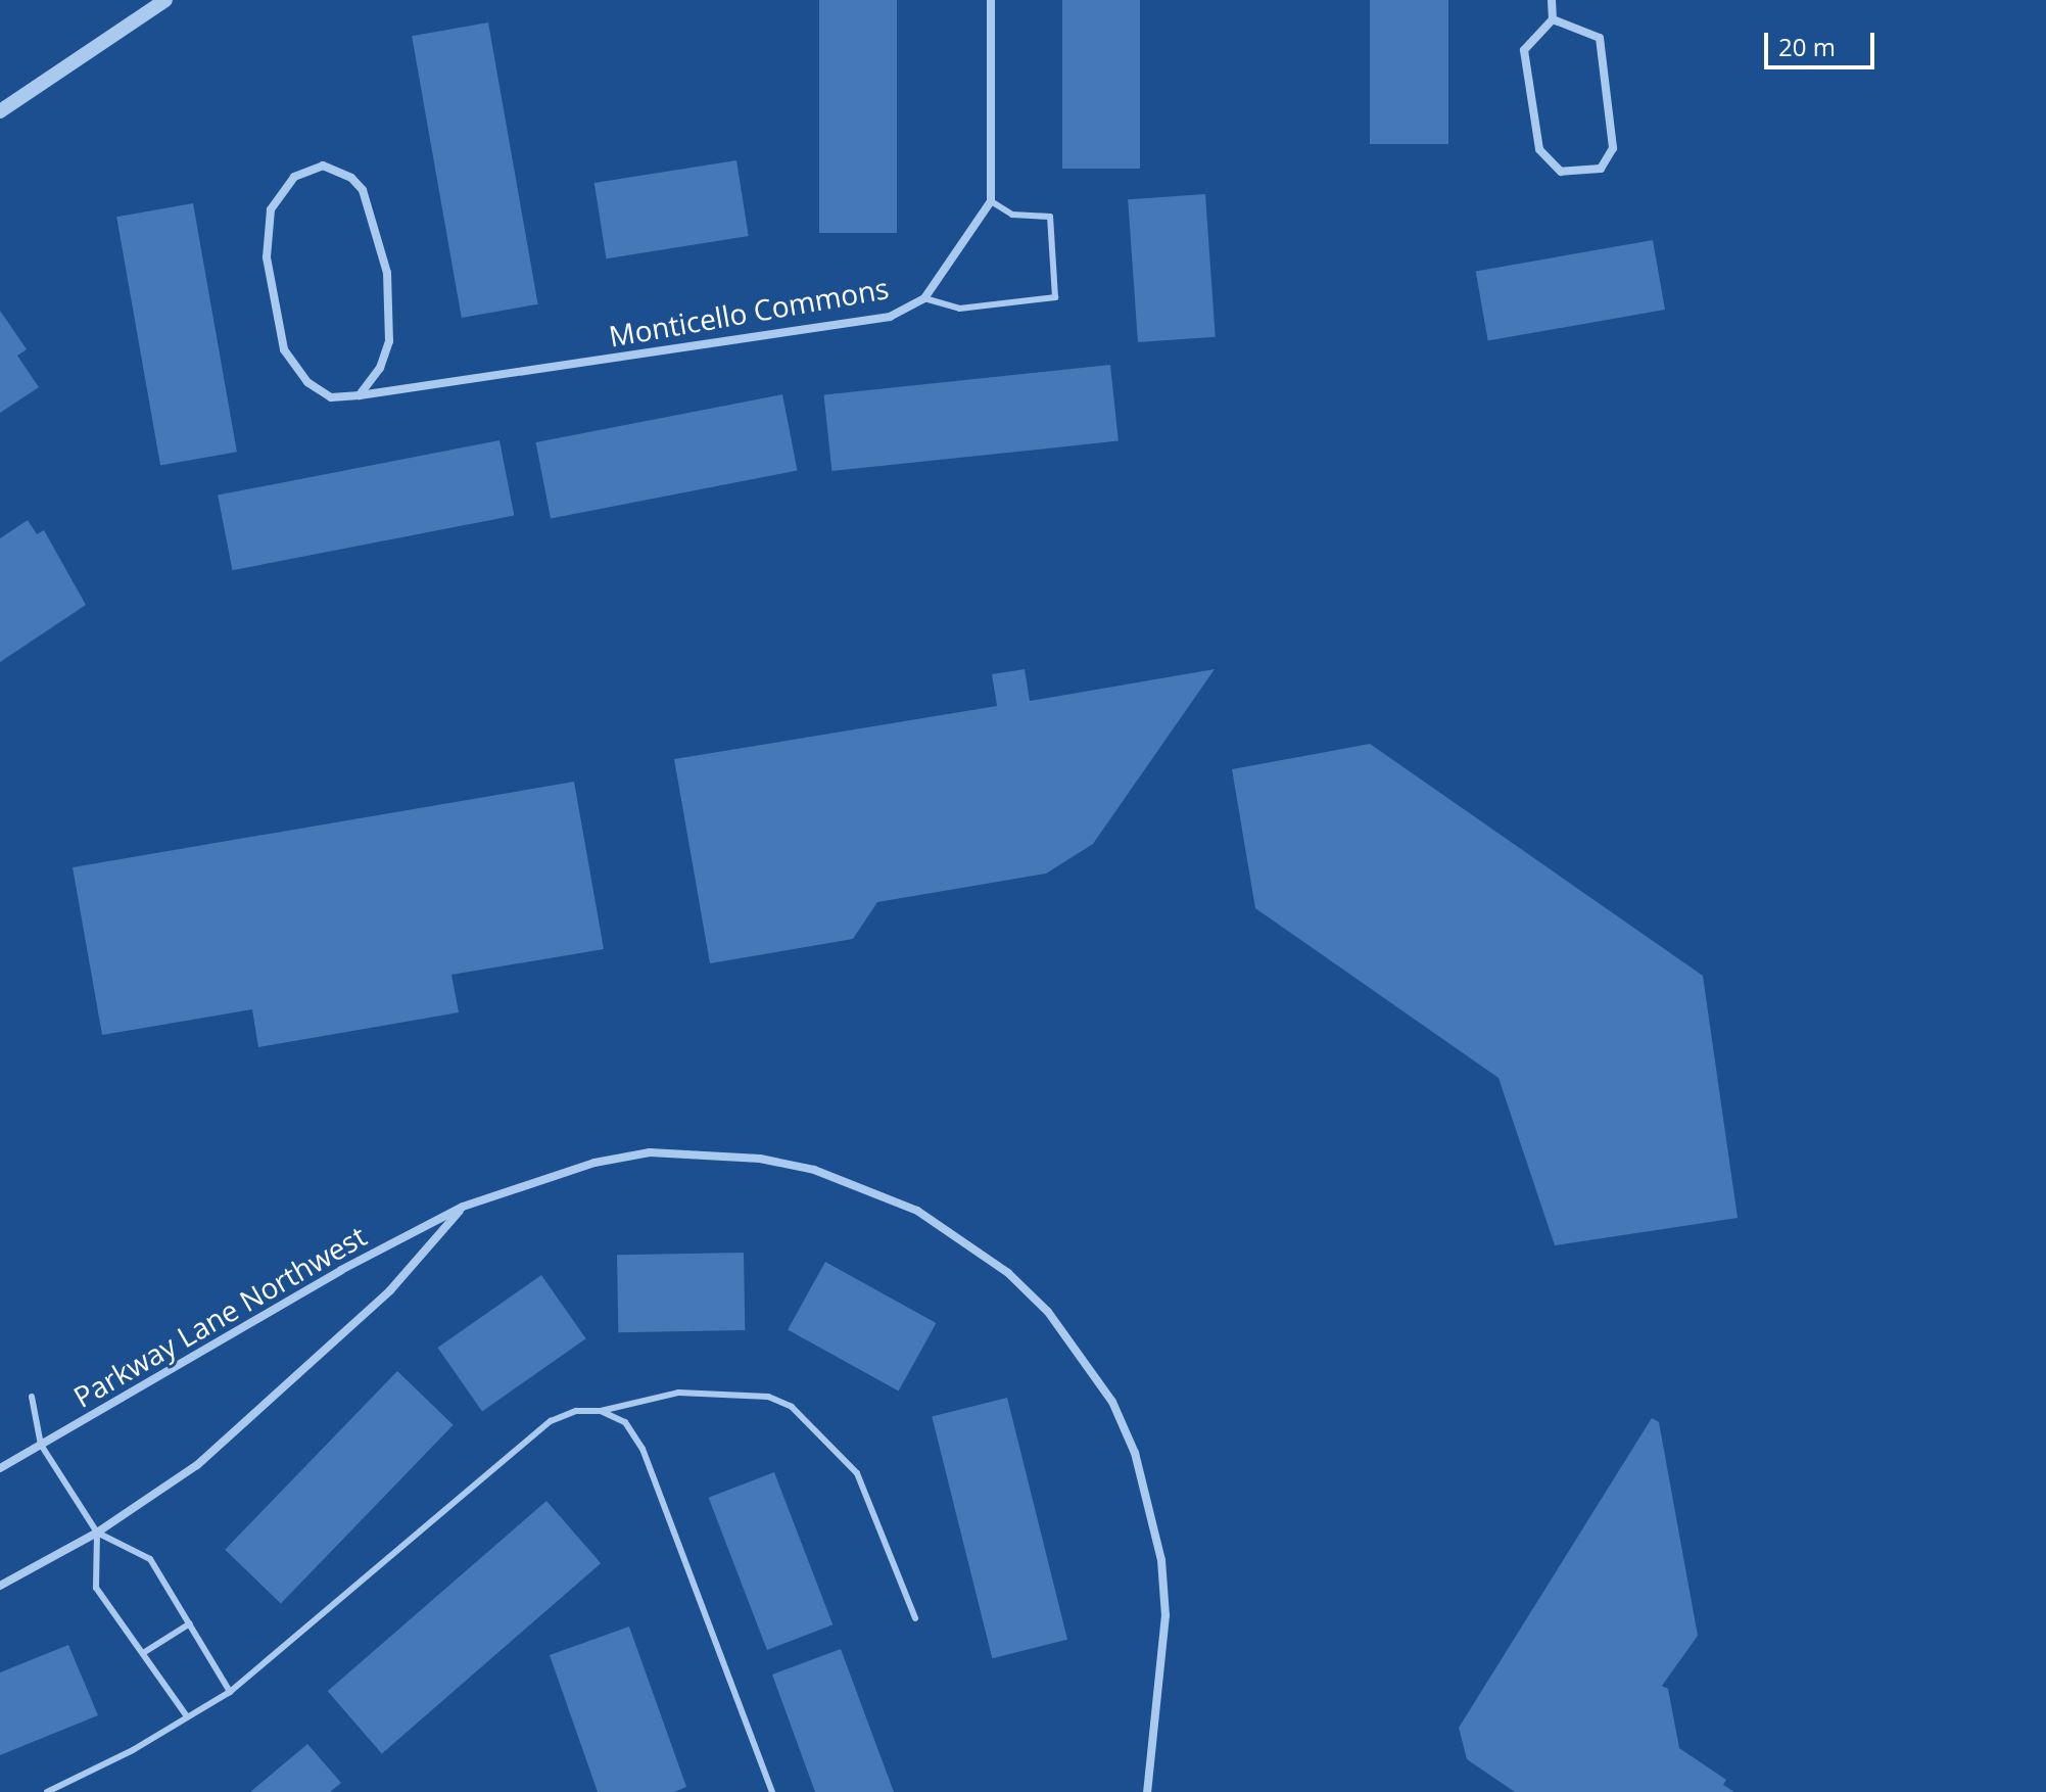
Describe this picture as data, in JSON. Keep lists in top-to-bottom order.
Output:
{
  "streets": {
    "street": ["Monticello Commons", "Parkway Lane Northwest"]
  },
  "scale_bar": "20 m"
}
